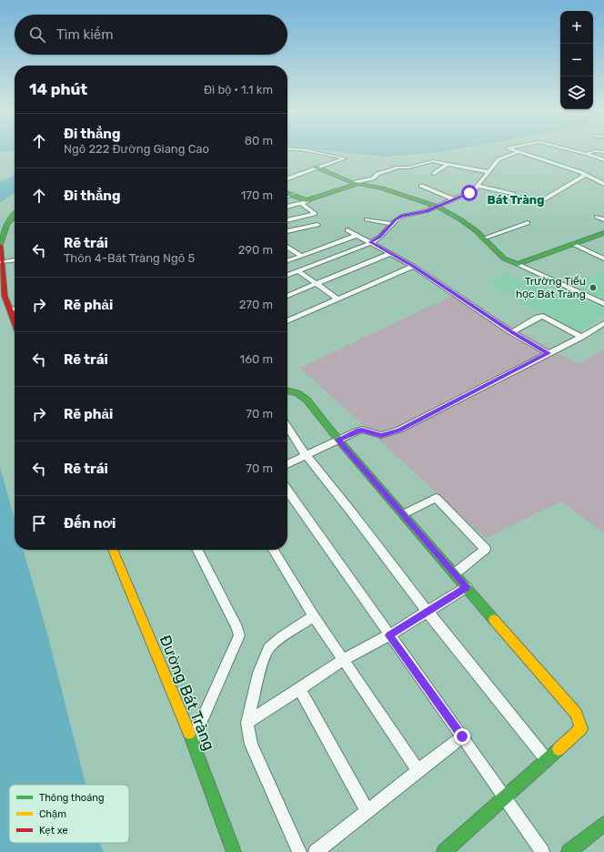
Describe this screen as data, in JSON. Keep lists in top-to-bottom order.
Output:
{
  "streets": {
    "street": ["Đường Bát Tràng"]
  },
  "districts": ["Bát Tràng"],
  "places": ["Trường Tiểu học Bát Tràng"],
  "legend": ["Thông thoáng", "Chậm", "Kẹt xe"],
  "page": {
    "map_buttons": ["+", "−"],
    "search": "Tìm kiếm",
    "heading": ["14 phút", "Đi bộ · 1.1 km"],
    "list": [
      ["Đi thẳng", "Ngõ 222 Đường Giang Cao", "80 m"],
      ["Đi thẳng", "170 m"],
      ["Rẽ trái", "Thôn 4-Bát Tràng Ngõ 5", "290 m"],
      ["Rẽ phải", "270 m"],
      ["Rẽ trái", "160 m"],
      ["Rẽ phải", "70 m"],
      ["Rẽ trái", "70 m"],
      "Đến nơi"
    ]
  }
}
